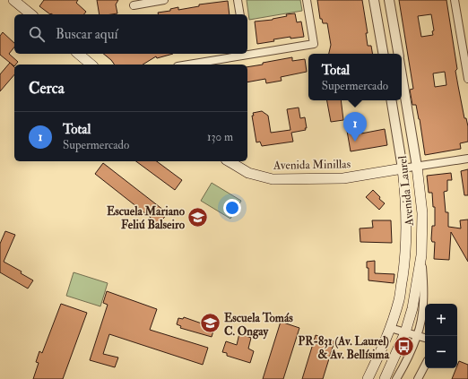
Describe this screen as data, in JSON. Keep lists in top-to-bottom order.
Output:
{
  "streets": {
    "main road": ["Avenida Minillas", "Avenida Laurel"]
  },
  "crossings": [
    ["Avenida Minillas", "Avenida Laurel"]
  ],
  "places": {
    "school or university": ["Escuela Mariano Feliú Balseiro", "Escuela Tomás C. Ongay"],
    "bus stop": ["PR-831 (Av. Laurel) & Av. Bellísima"]
  },
  "page": {
    "search": "Buscar aquí",
    "popup": ["Total", "Supermercado"],
    "heading": "Cerca",
    "list": [
      {
        "mark": "1",
        "name": "Total",
        "note": "Supermercado",
        "value": "130 m"
      }
    ],
    "pins": "1",
    "map_buttons": ["+", "−"]
  }
}
